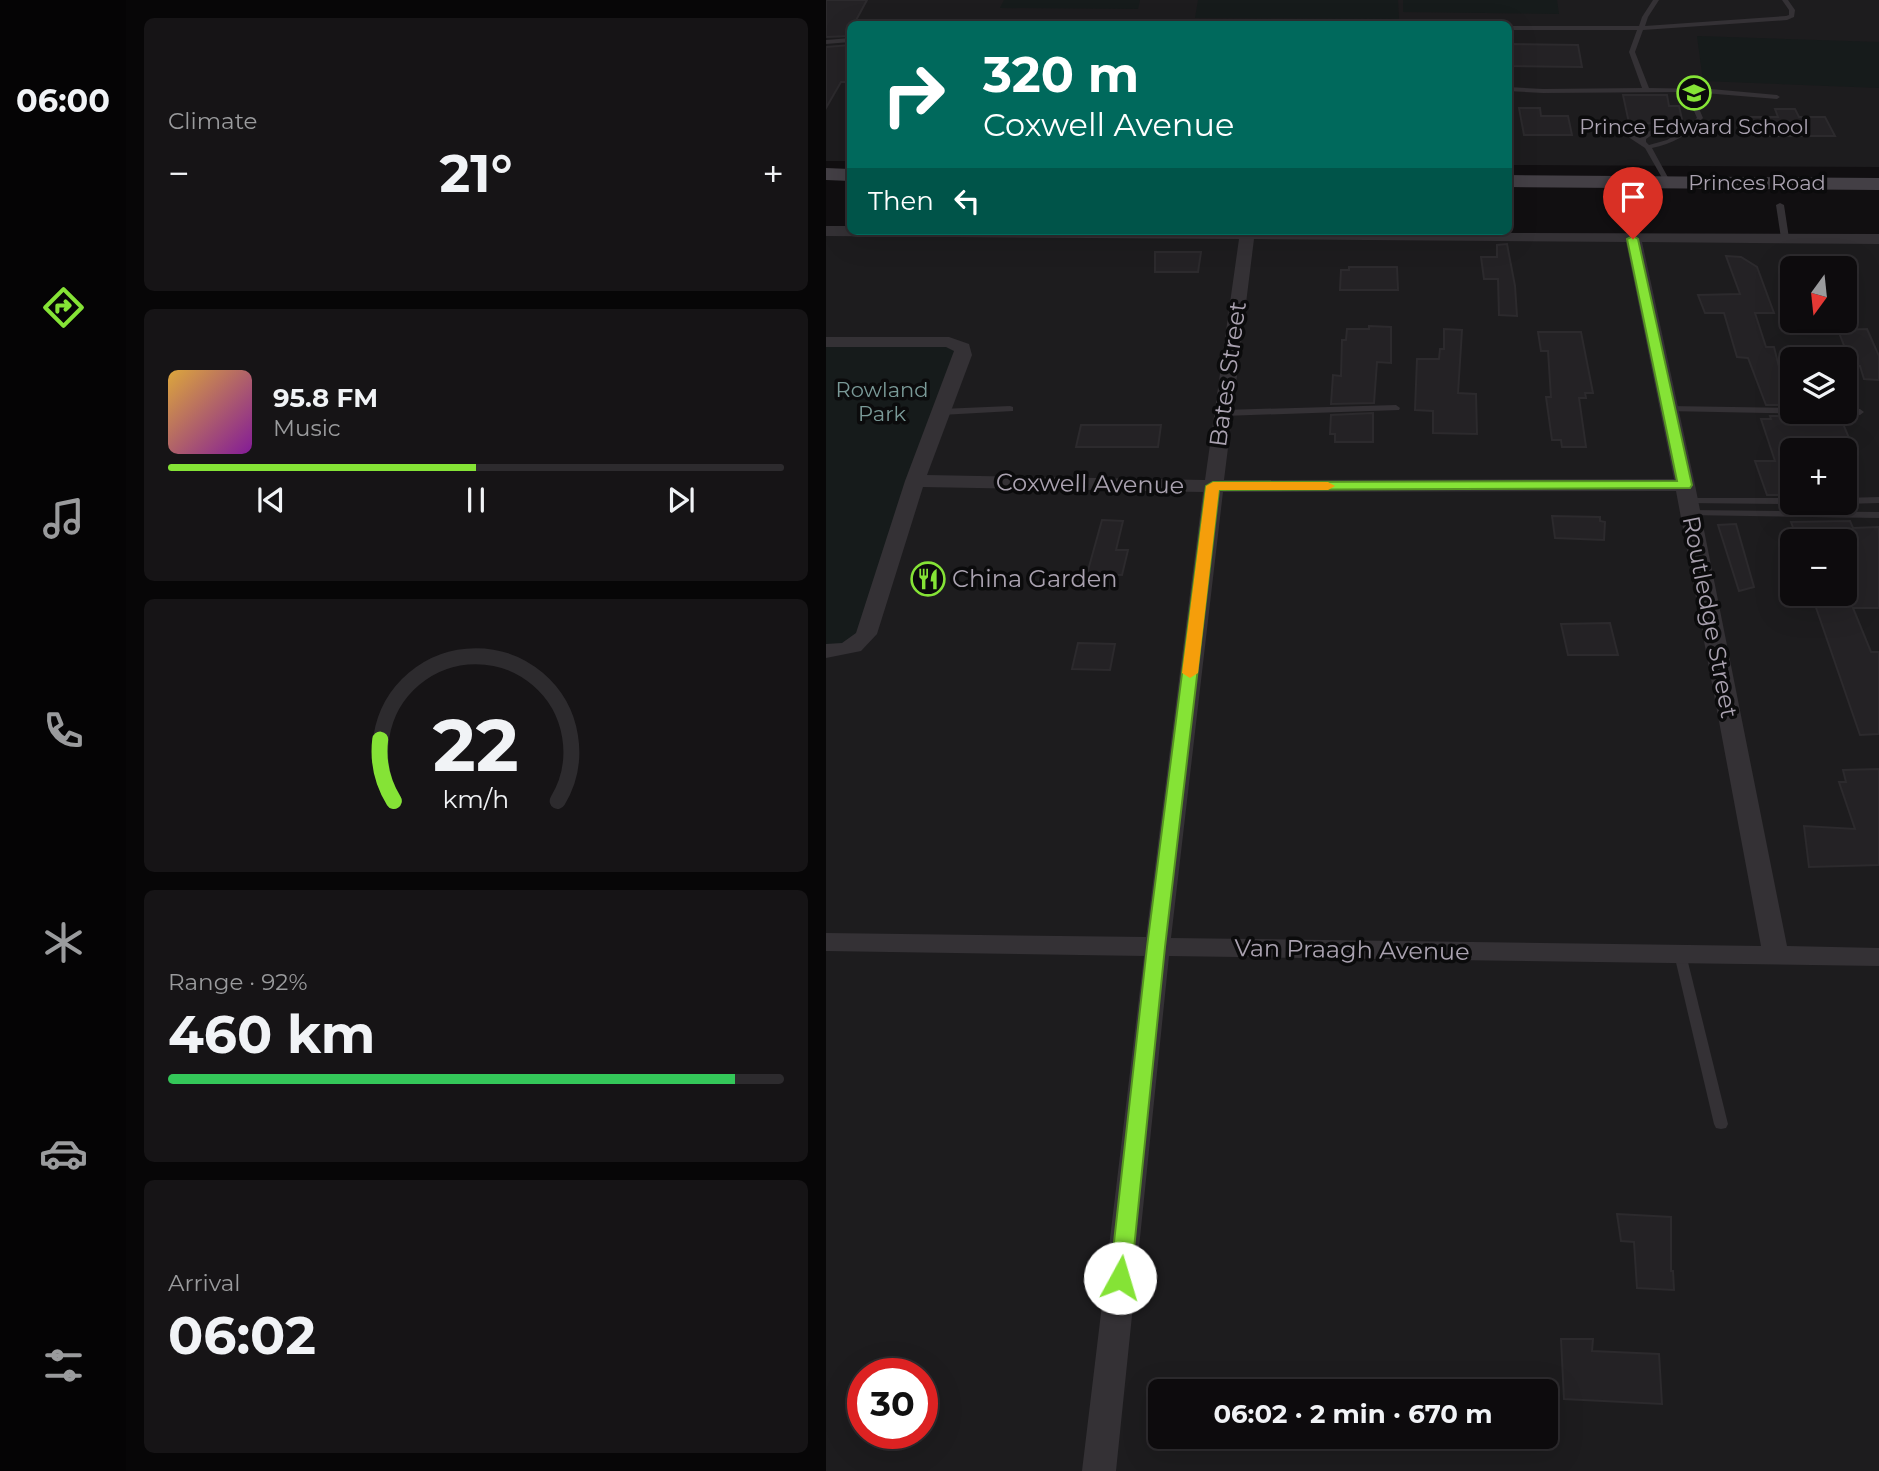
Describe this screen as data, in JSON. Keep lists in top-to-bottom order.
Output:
{
  "streets": {
    "main road": ["Princes Road"],
    "street": [
      "Bates Street",
      "Coxwell Avenue",
      "Routledge Street",
      "Van Praagh Avenue"
    ]
  },
  "crossings": [
    ["Bates Street", "Coxwell Avenue"],
    ["Bates Street", "Van Praagh Avenue"],
    ["Coxwell Avenue", "Routledge Street"],
    ["Routledge Street", "Van Praagh Avenue"]
  ],
  "parks": ["Rowland Park"],
  "places": {
    "school or university": ["Prince Edward School"],
    "restaurant": ["China Garden"]
  },
  "north": "bottom",
  "page": {
    "tabs": "06:00",
    "tile": [
      "Climate",
      ["Range · 92%", "460 km"],
      ["Arrival", "06:02"]
    ],
    "turn": ["320 m", "Coxwell Avenue"],
    "heat": ["−", "21°", "+"],
    "then": "Then",
    "map_buttons": ["+", "−"],
    "song": ["95.8 FM", "Music"],
    "limit": "30",
    "trip": "06:02 · 2 min · 670 m",
    "gauge": ["22", "km/h"]
  }
}
